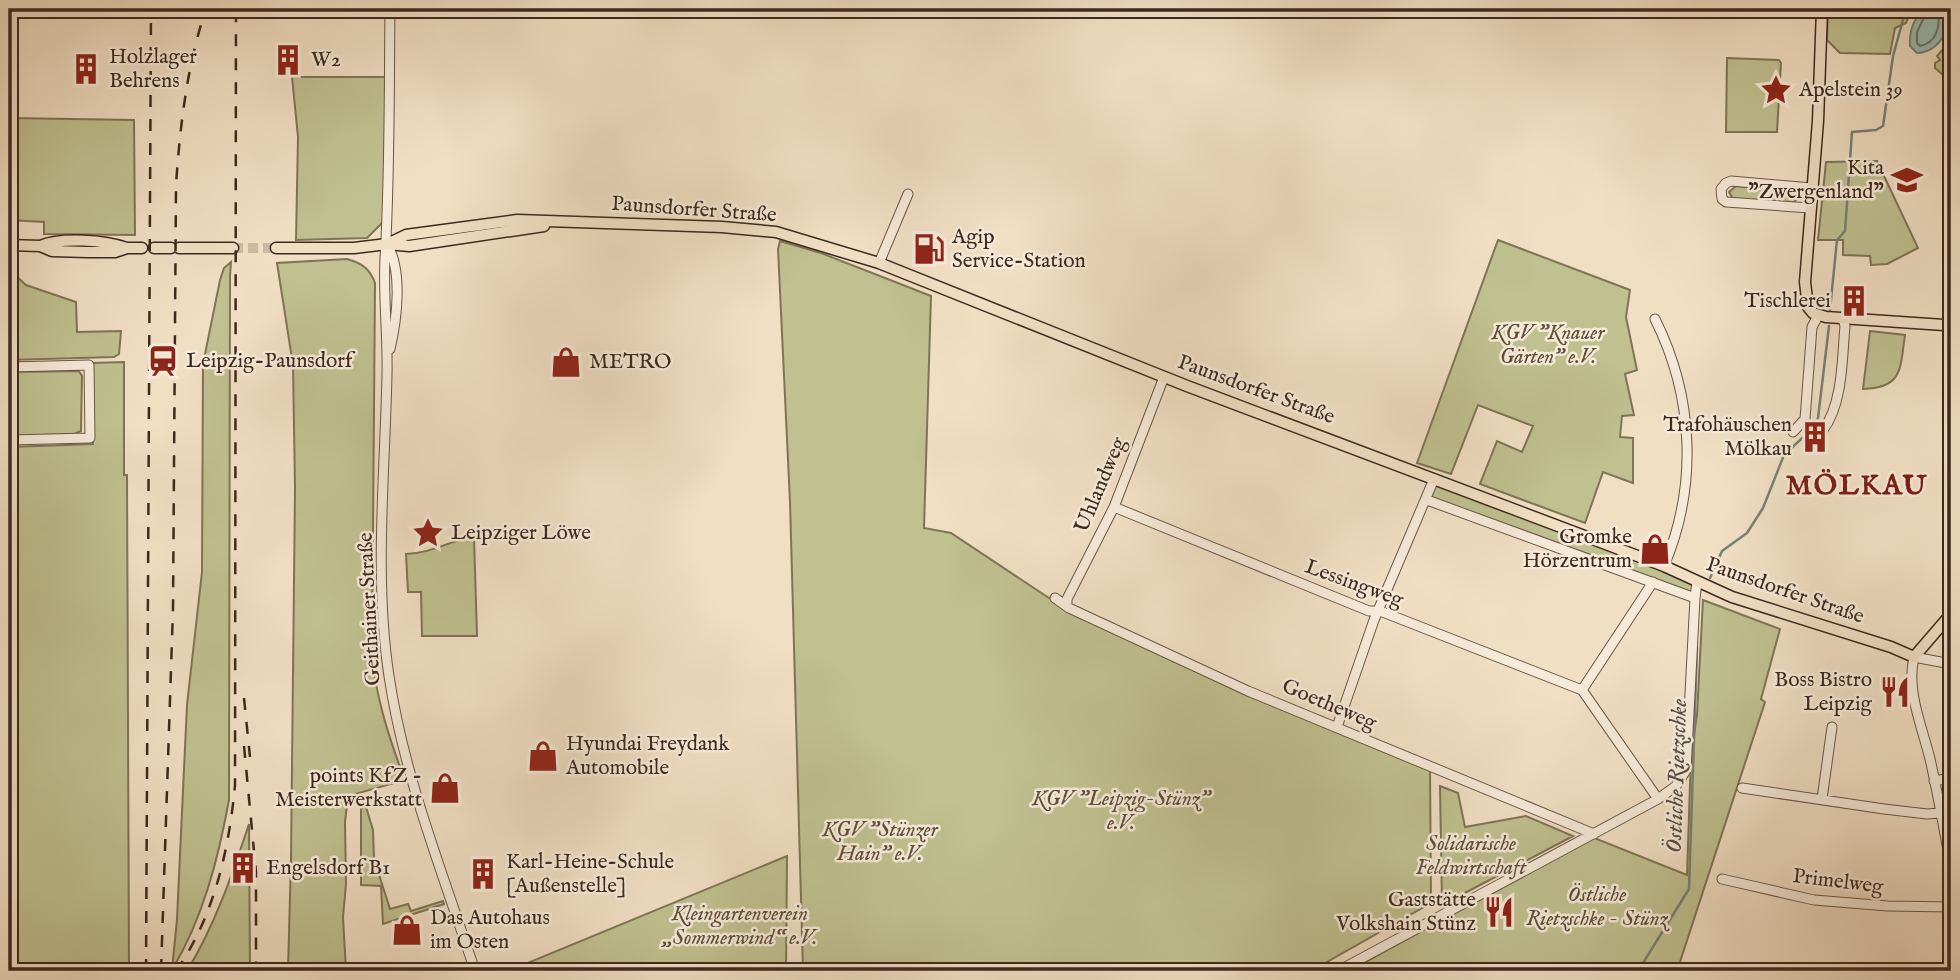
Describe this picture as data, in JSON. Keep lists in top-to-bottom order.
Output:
{
  "streets": {
    "main road": ["Paunsdorfer Straße"],
    "street": [
      "Uhlandweg",
      "Lessingweg",
      "Geithainer Straße",
      "Goetheweg",
      "Primelweg"
    ]
  },
  "crossings": [
    ["Paunsdorfer Straße", "Uhlandweg"],
    ["Paunsdorfer Straße", "Geithainer Straße"],
    ["Uhlandweg", "Lessingweg"],
    ["Uhlandweg", "Goetheweg"]
  ],
  "districts": ["MÖLKAU"],
  "water": ["Östliche Rietzschke"],
  "parks": [
    "KGV \"Knauer Gärten\" e.V.",
    "KGV \"Leipzig-Stünz\" e.V.",
    "KGV \"Stünzer Hain\" e.V.",
    "Solidarische Feldwirtschaft",
    "Östliche Rietzschke - Stünz",
    "Kleingartenverein „Sommerwind“ e.V."
  ],
  "places": {
    "building": [
      "W2",
      "Holzlager Behrens",
      "Tischlerei",
      "Trafohäuschen Mölkau",
      "Engelsdorf B1",
      "Karl-Heine-Schule [Außenstelle]"
    ],
    "place": ["Apelstein 39", "Leipziger Löwe"],
    "school or university": ["Kita \"Zwergenland\""],
    "fuel station": ["Agip Service-Station"],
    "station": ["Leipzig-Paunsdorf"],
    "shop": [
      "METRO",
      "Gromke Hörzentrum",
      "Hyundai Freydank Automobile",
      "points KfZ - Meisterwerkstatt",
      "Das Autohaus im Osten"
    ],
    "restaurant": ["Boss Bistro Leipzig", "Gaststätte Volkshain Stünz"]
  }
}
